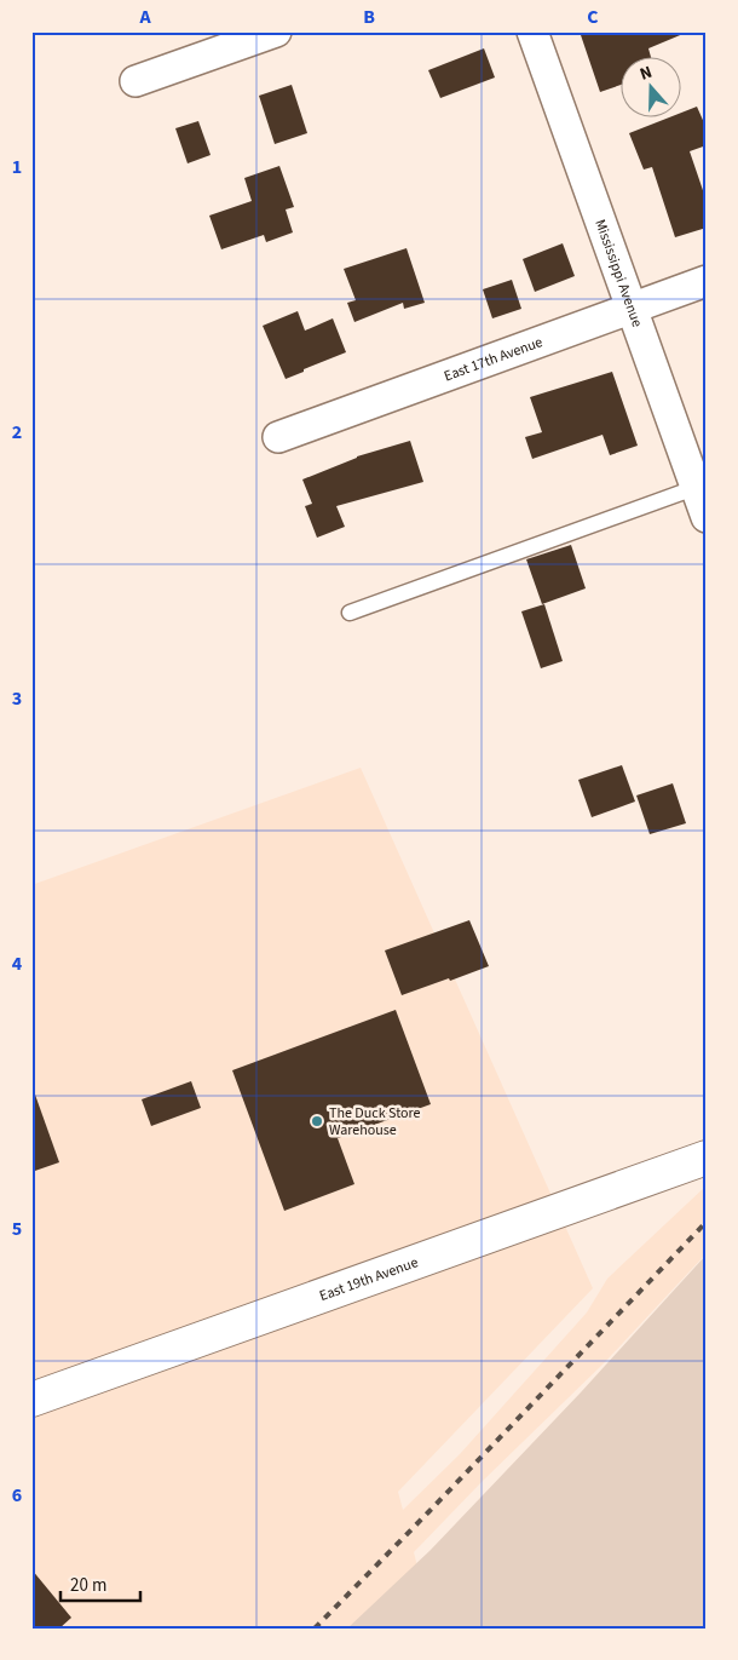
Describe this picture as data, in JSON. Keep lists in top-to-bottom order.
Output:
{
  "streets": {
    "street": ["Mississippi Avenue", "East 17th Avenue", "East 19th Avenue"]
  },
  "crossings": [
    ["Mississippi Avenue", "East 17th Avenue"]
  ],
  "places": ["The Duck Store Warehouse"],
  "scale_bar": "20 m",
  "north": "top",
  "grid": {
    "columns": ["A", "B", "C"],
    "rows": [
      "1",
      "2",
      "3",
      "4",
      "5",
      "6"
    ]
  }
}
